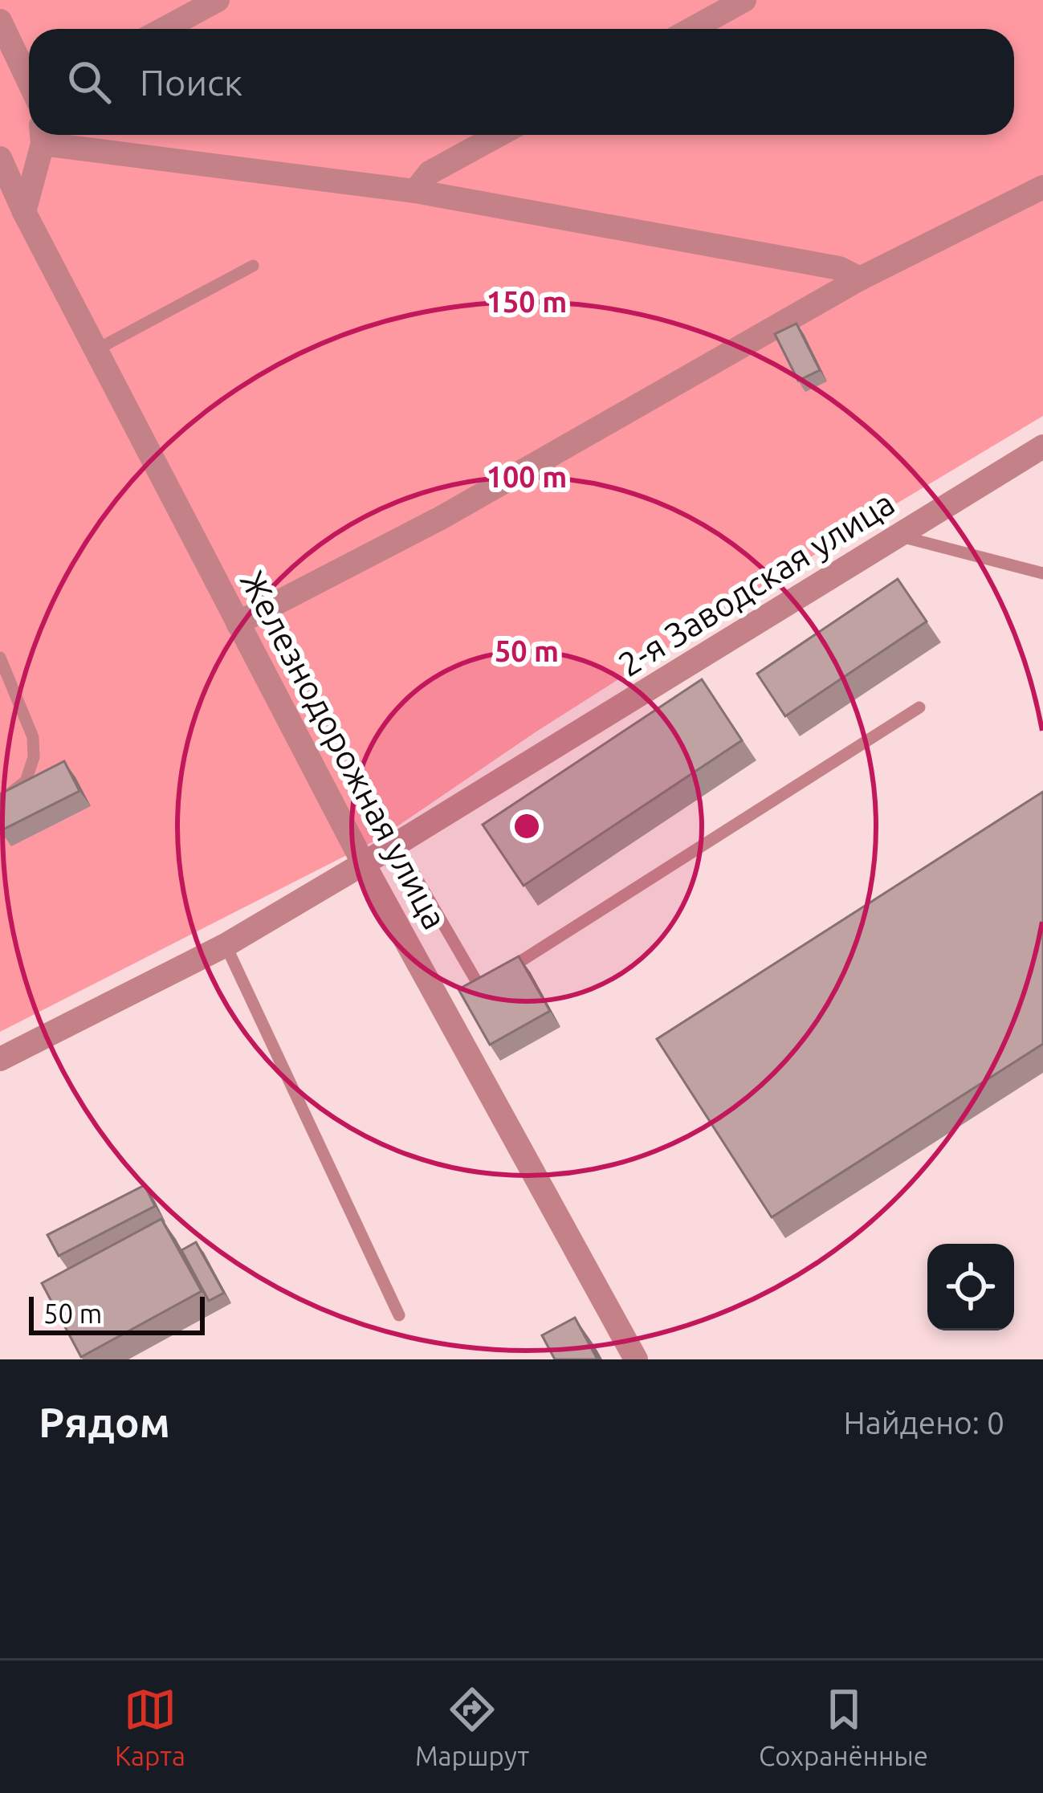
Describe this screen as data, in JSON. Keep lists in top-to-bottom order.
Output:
{
  "streets": {
    "street": ["2-я Заводская улица", "Железнодорожная улица"]
  },
  "crossings": [
    ["2-я Заводская улица", "Железнодорожная улица"]
  ],
  "scale_bar": "50 m",
  "page": {
    "search": "Поиск",
    "scale": "50 m",
    "heading": ["Рядом", "Найдено: 0"],
    "nav": ["Карта", "Маршрут", "Сохранённые"]
  },
  "rings": ["150 m", "100 m", "50 m"]
}
